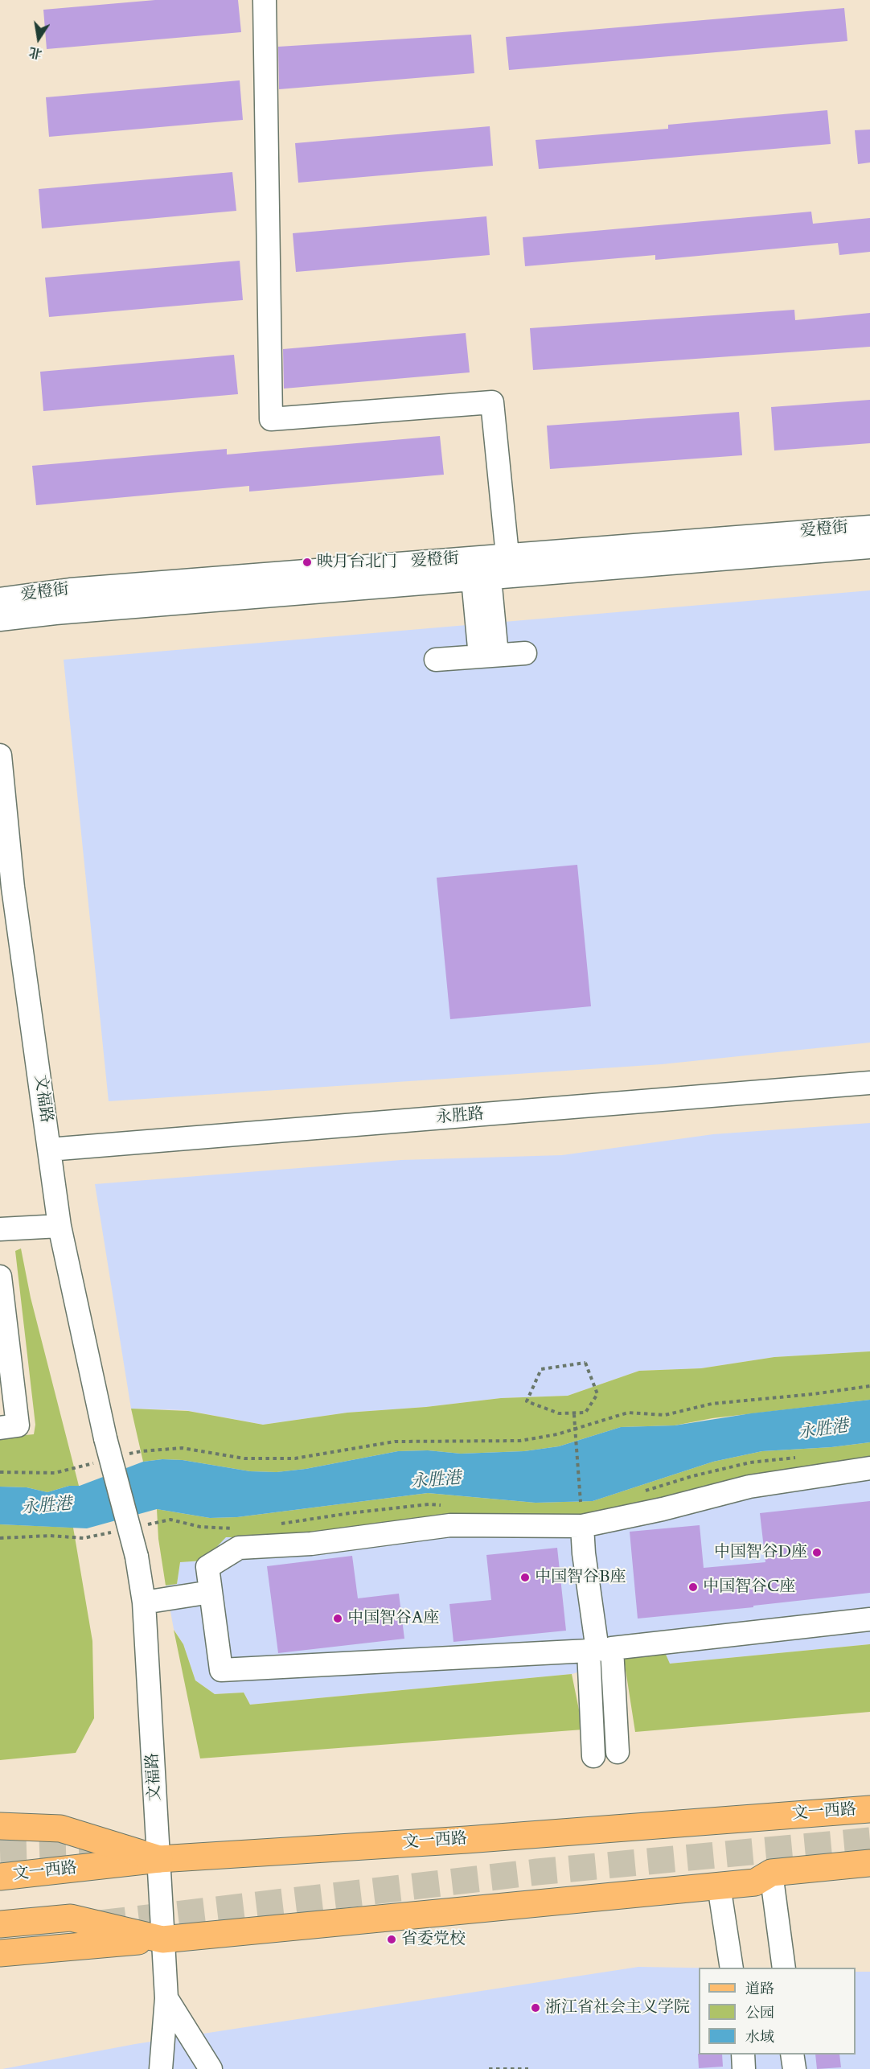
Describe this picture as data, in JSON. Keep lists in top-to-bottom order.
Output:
{
  "streets": {
    "main road": ["文一西路"],
    "street": ["爱橙街", "文福路", "永胜路"]
  },
  "crossings": [
    ["文福路", "永胜路"],
    ["文福路", "文一西路"]
  ],
  "water": ["永胜港"],
  "places": [
    "映月台北门",
    "中国智谷D座",
    "中国智谷B座",
    "中国智谷C座",
    "中国智谷A座",
    "省委党校",
    "浙江省社会主义学院"
  ],
  "legend": ["道路", "公园", "水域"],
  "north": "bottom"
}
